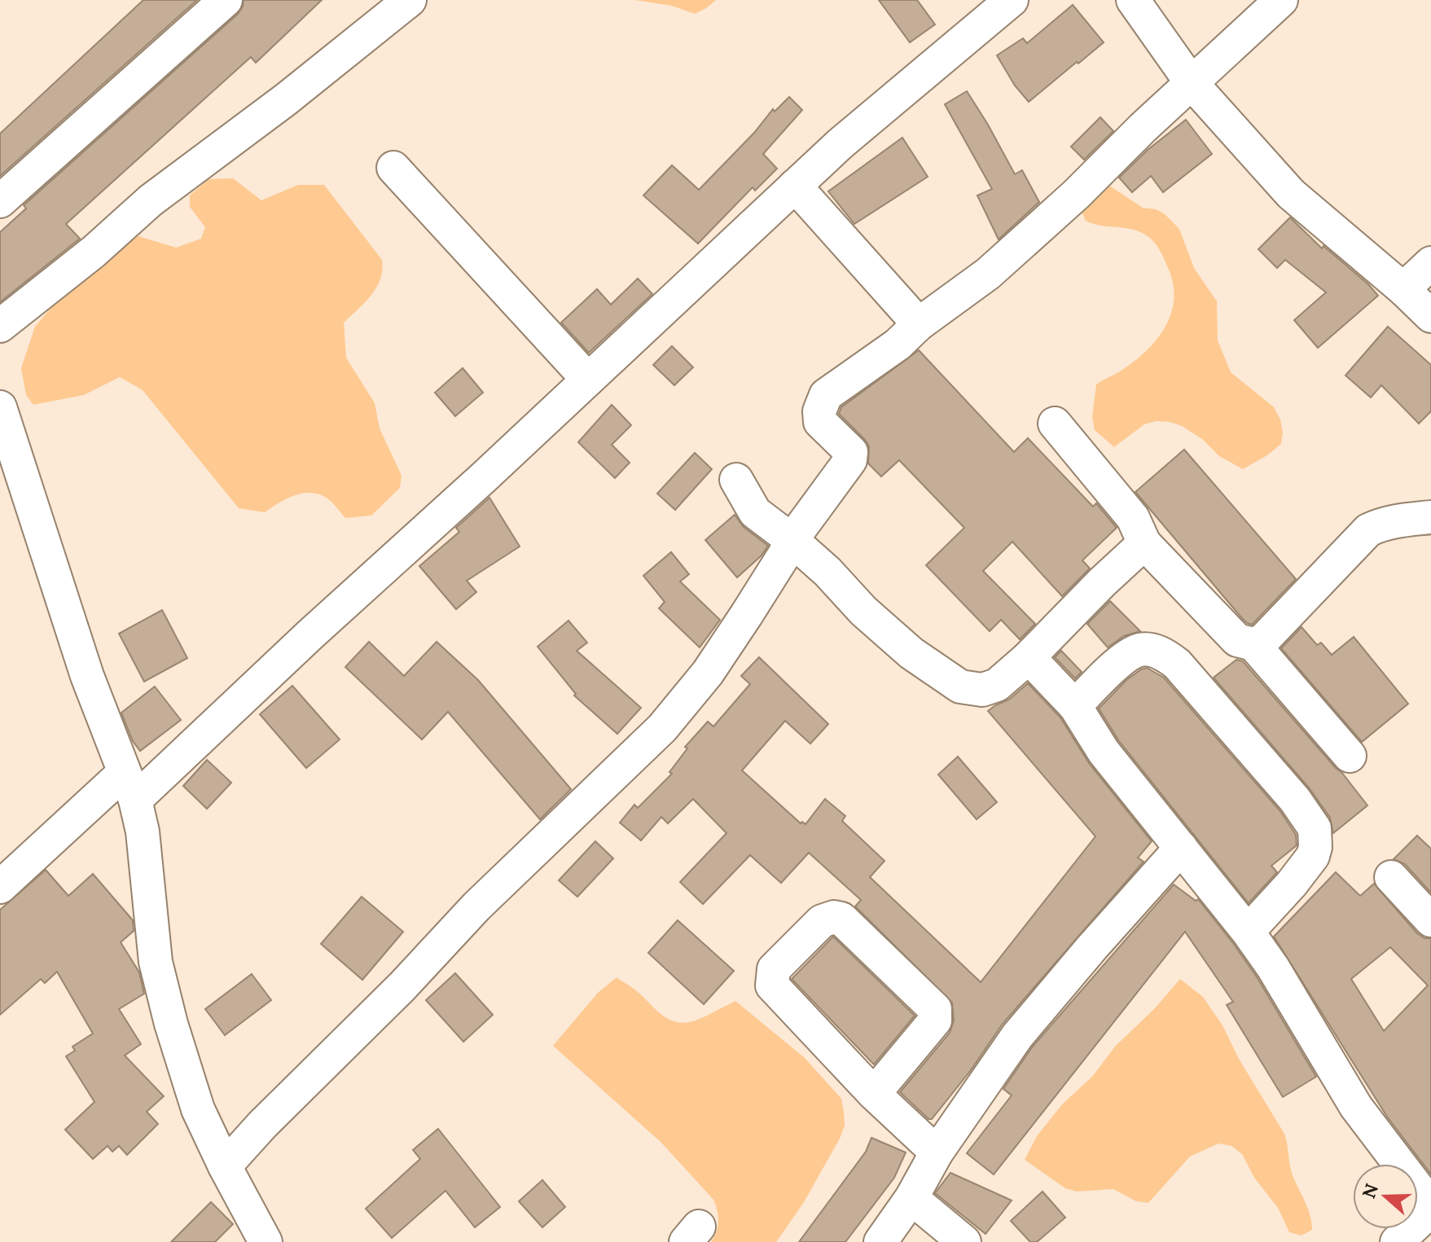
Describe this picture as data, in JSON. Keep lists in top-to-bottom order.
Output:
{
  "north": "left"
}
